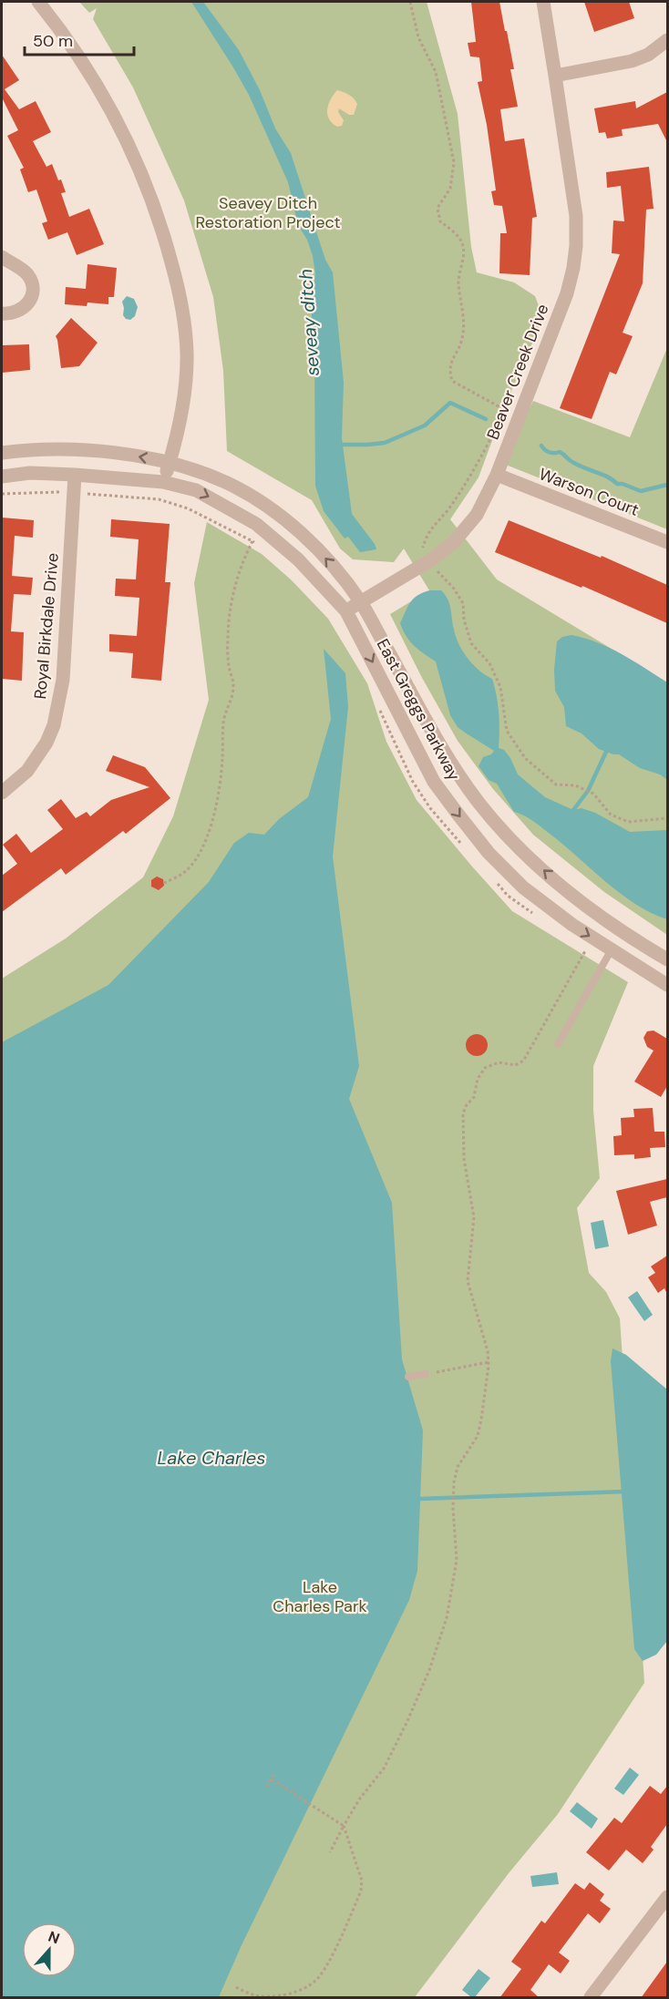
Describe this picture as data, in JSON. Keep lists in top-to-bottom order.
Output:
{
  "streets": {
    "street": [
      "Beaver Creek Drive",
      "Warson Court",
      "Royal Birkdale Drive",
      "East Greggs Parkway"
    ]
  },
  "crossings": [
    ["Beaver Creek Drive", "Warson Court"],
    ["Beaver Creek Drive", "East Greggs Parkway"],
    ["Royal Birkdale Drive", "East Greggs Parkway"]
  ],
  "water": ["seveay ditch", "Lake Charles"],
  "parks": ["Seavey Ditch Restoration Project", "Lake Charles Park"],
  "scale_bar": "50 m",
  "north": "top"
}
